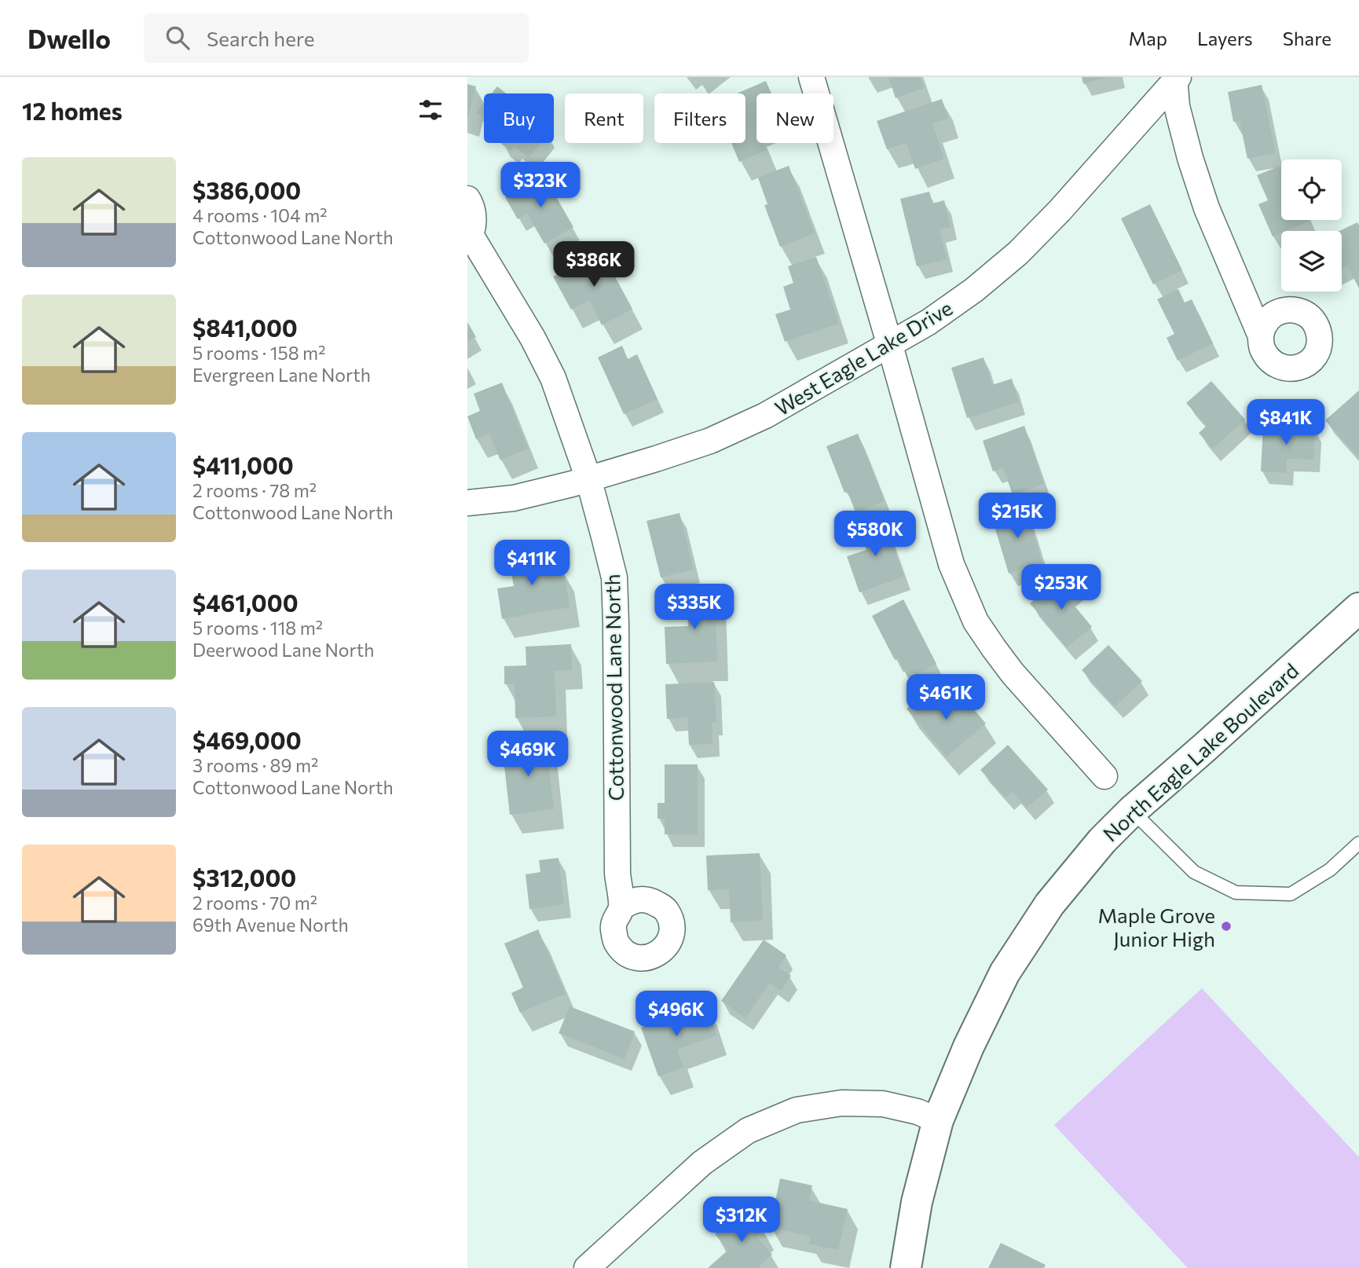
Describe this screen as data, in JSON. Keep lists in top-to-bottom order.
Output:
{
  "streets": {
    "street": ["West Eagle Lake Drive", "Cottonwood Lane North", "North Eagle Lake Boulevard"]
  },
  "crossings": [
    ["West Eagle Lake Drive", "Cottonwood Lane North"]
  ],
  "places": ["Maple Grove Junior High"],
  "page": {
    "header": "Dwello",
    "search": "Search here",
    "nav": ["Map", "Layers", "Share"],
    "heading": "12 homes",
    "chip": [
      "Buy",
      "Rent",
      "Filters",
      "New"
    ],
    "list": [
      {
        "name": "$386,000",
        "note": "4 rooms · 104 m² · Cottonwood Lane North"
      },
      {
        "name": "$841,000",
        "note": "5 rooms · 158 m² · Evergreen Lane North"
      },
      {
        "name": "$411,000",
        "note": "2 rooms · 78 m² · Cottonwood Lane North"
      },
      {
        "name": "$461,000",
        "note": "5 rooms · 118 m² · Deerwood Lane North"
      },
      {
        "name": "$469,000",
        "note": "3 rooms · 89 m² · Cottonwood Lane North"
      },
      {
        "name": "$312,000",
        "note": "2 rooms · 70 m² · 69th Avenue North"
      }
    ],
    "price": [
      "$323K",
      "$386K",
      "$841K",
      "$215K",
      "$580K",
      "$411K",
      "$253K",
      "$335K",
      "$461K",
      "$469K",
      "$496K",
      "$312K"
    ]
  }
}
